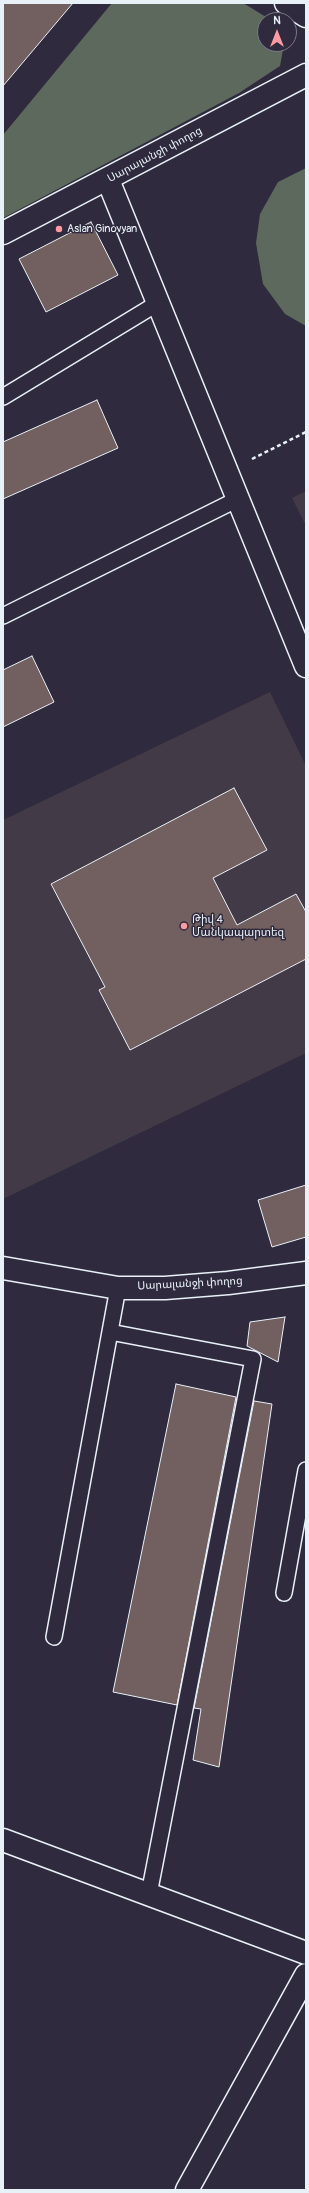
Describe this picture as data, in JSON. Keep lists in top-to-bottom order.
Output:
{
  "streets": {
    "street": ["Սարալանջի փողոց"]
  },
  "places": ["Aslan Ginovyan", "Թիվ 4 Մանկապարտեզ"],
  "north": "top"
}
